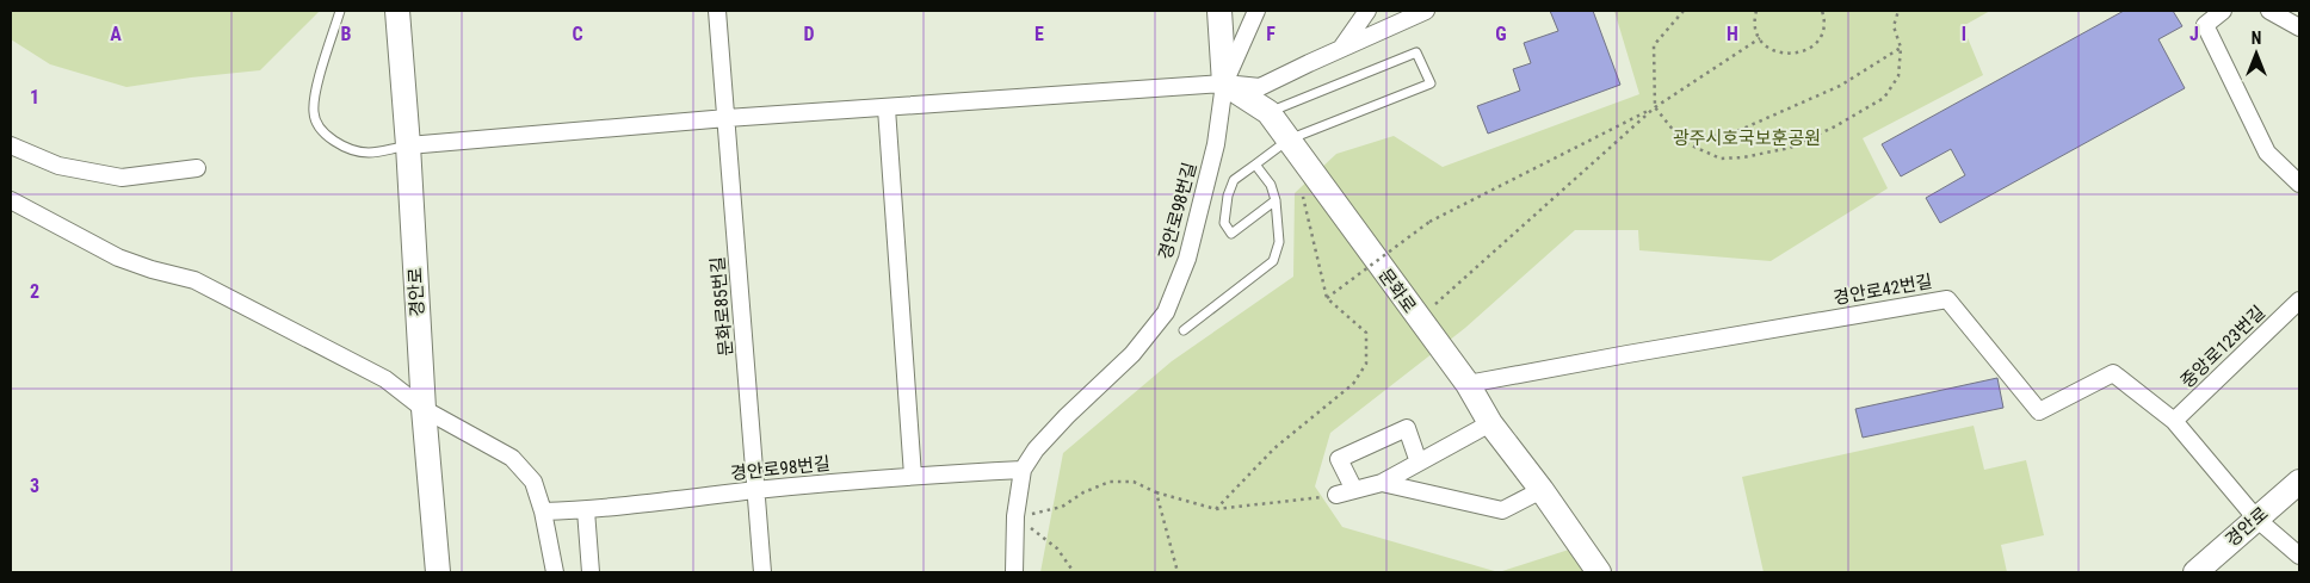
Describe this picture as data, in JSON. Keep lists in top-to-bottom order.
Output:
{
  "streets": {
    "street": [
      "경안로98번길",
      "경안로42번길",
      "문화로",
      "경안로",
      "문화로85번길",
      "중앙로123번길"
    ]
  },
  "crossings": [
    ["경안로98번길", "문화로"],
    ["경안로98번길", "문화로85번길"],
    ["경안로42번길", "문화로"],
    ["경안로42번길", "경안로"],
    ["경안로42번길", "중앙로123번길"]
  ],
  "parks": ["광주시호국보훈공원"],
  "north": "top",
  "grid": {
    "columns": [
      "A",
      "B",
      "C",
      "D",
      "E",
      "F",
      "G",
      "H",
      "I",
      "J"
    ],
    "rows": ["1", "2", "3"]
  }
}
